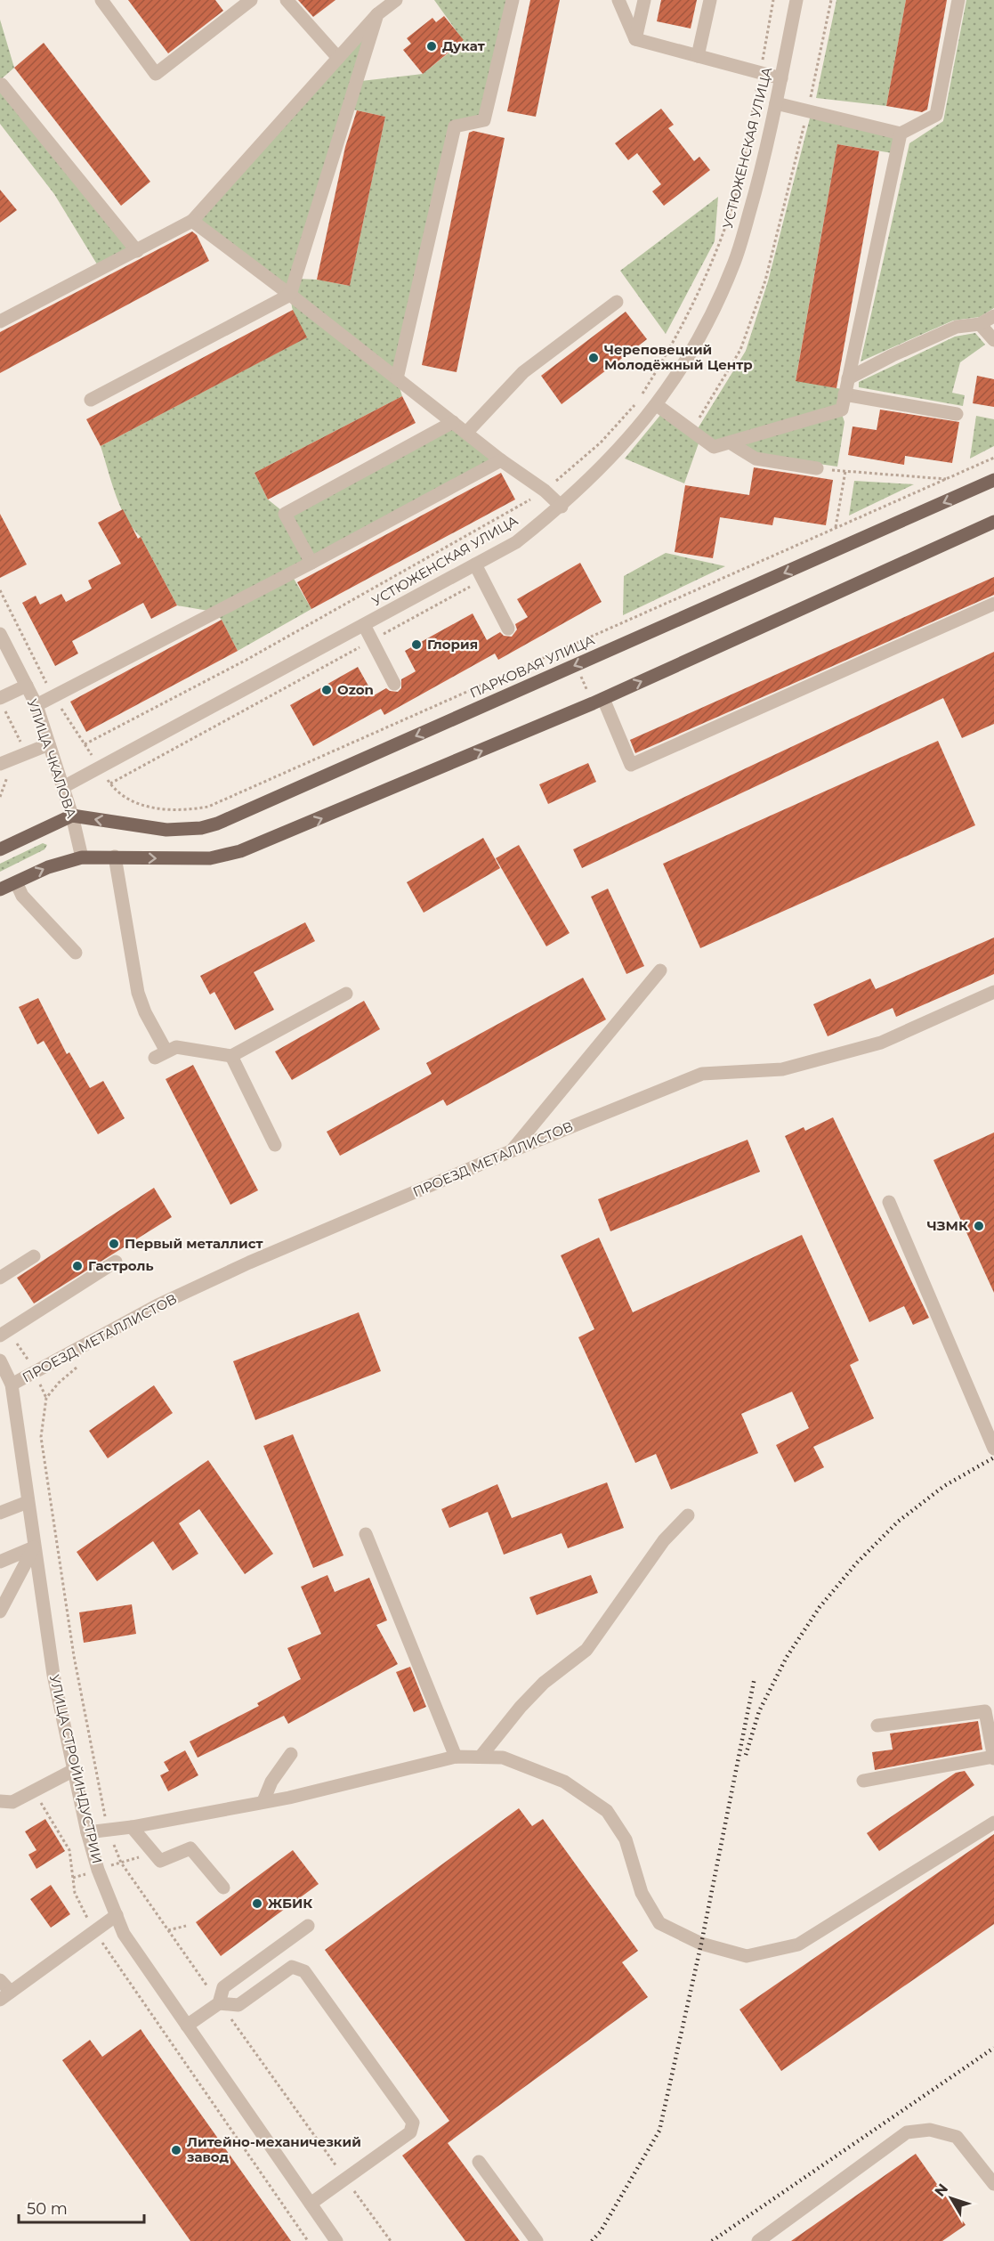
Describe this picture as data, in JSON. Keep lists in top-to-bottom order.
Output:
{
  "streets": {
    "main road": ["ПАРКОВАЯ УЛИЦА"],
    "street": [
      "УСТЮЖЕНСКАЯ УЛИЦА",
      "УЛИЦА ЧКАЛОВА",
      "ПРОЕЗД МЕТАЛЛИСТОВ",
      "УЛИЦА СТРОЙИНДУСТРИИ"
    ]
  },
  "crossings": [
    ["УСТЮЖЕНСКАЯ УЛИЦА", "УЛИЦА ЧКАЛОВА"],
    ["ПАРКОВАЯ УЛИЦА", "УЛИЦА ЧКАЛОВА"],
    ["ПРОЕЗД МЕТАЛЛИСТОВ", "УЛИЦА СТРОЙИНДУСТРИИ"]
  ],
  "places": [
    "Дукат",
    "Череповецкий Молодёжный Центр",
    "Глория",
    "Ozon",
    "ЧЗМК",
    "Первый металлист",
    "Гастроль",
    "ЖБИК",
    "Литейно-механичезкий завод"
  ],
  "scale_bar": "50 m",
  "north": "top left"
}
